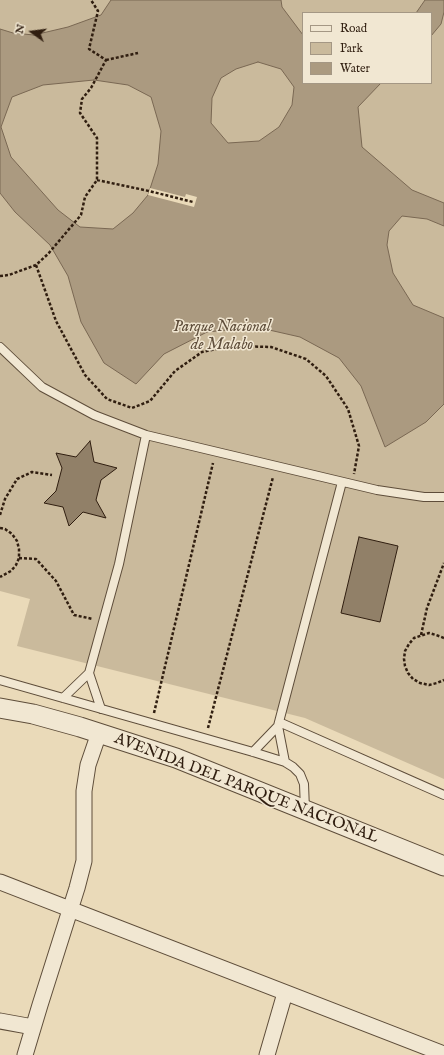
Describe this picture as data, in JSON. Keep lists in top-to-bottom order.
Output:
{
  "streets": {
    "street": ["AVENIDA DEL PARQUE NACIONAL"]
  },
  "parks": ["Parque Nacional de Malabo"],
  "legend": ["Road", "Park", "Water"],
  "north": "left"
}
